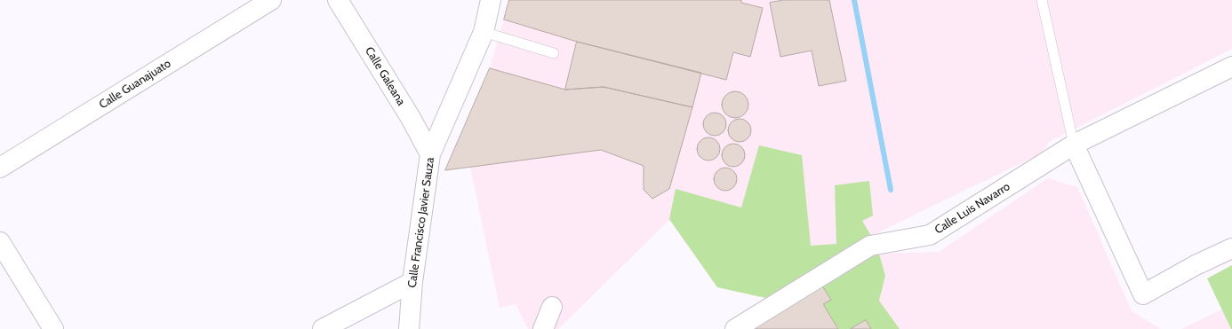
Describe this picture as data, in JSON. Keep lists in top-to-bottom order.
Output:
{
  "streets": {
    "street": [
      "Calle Galeana",
      "Calle Guanajuato",
      "Calle Luis Navarro",
      "Calle Francisco Javier Sauza"
    ]
  },
  "crossings": [
    ["Calle Galeana", "Calle Francisco Javier Sauza"]
  ]
}
